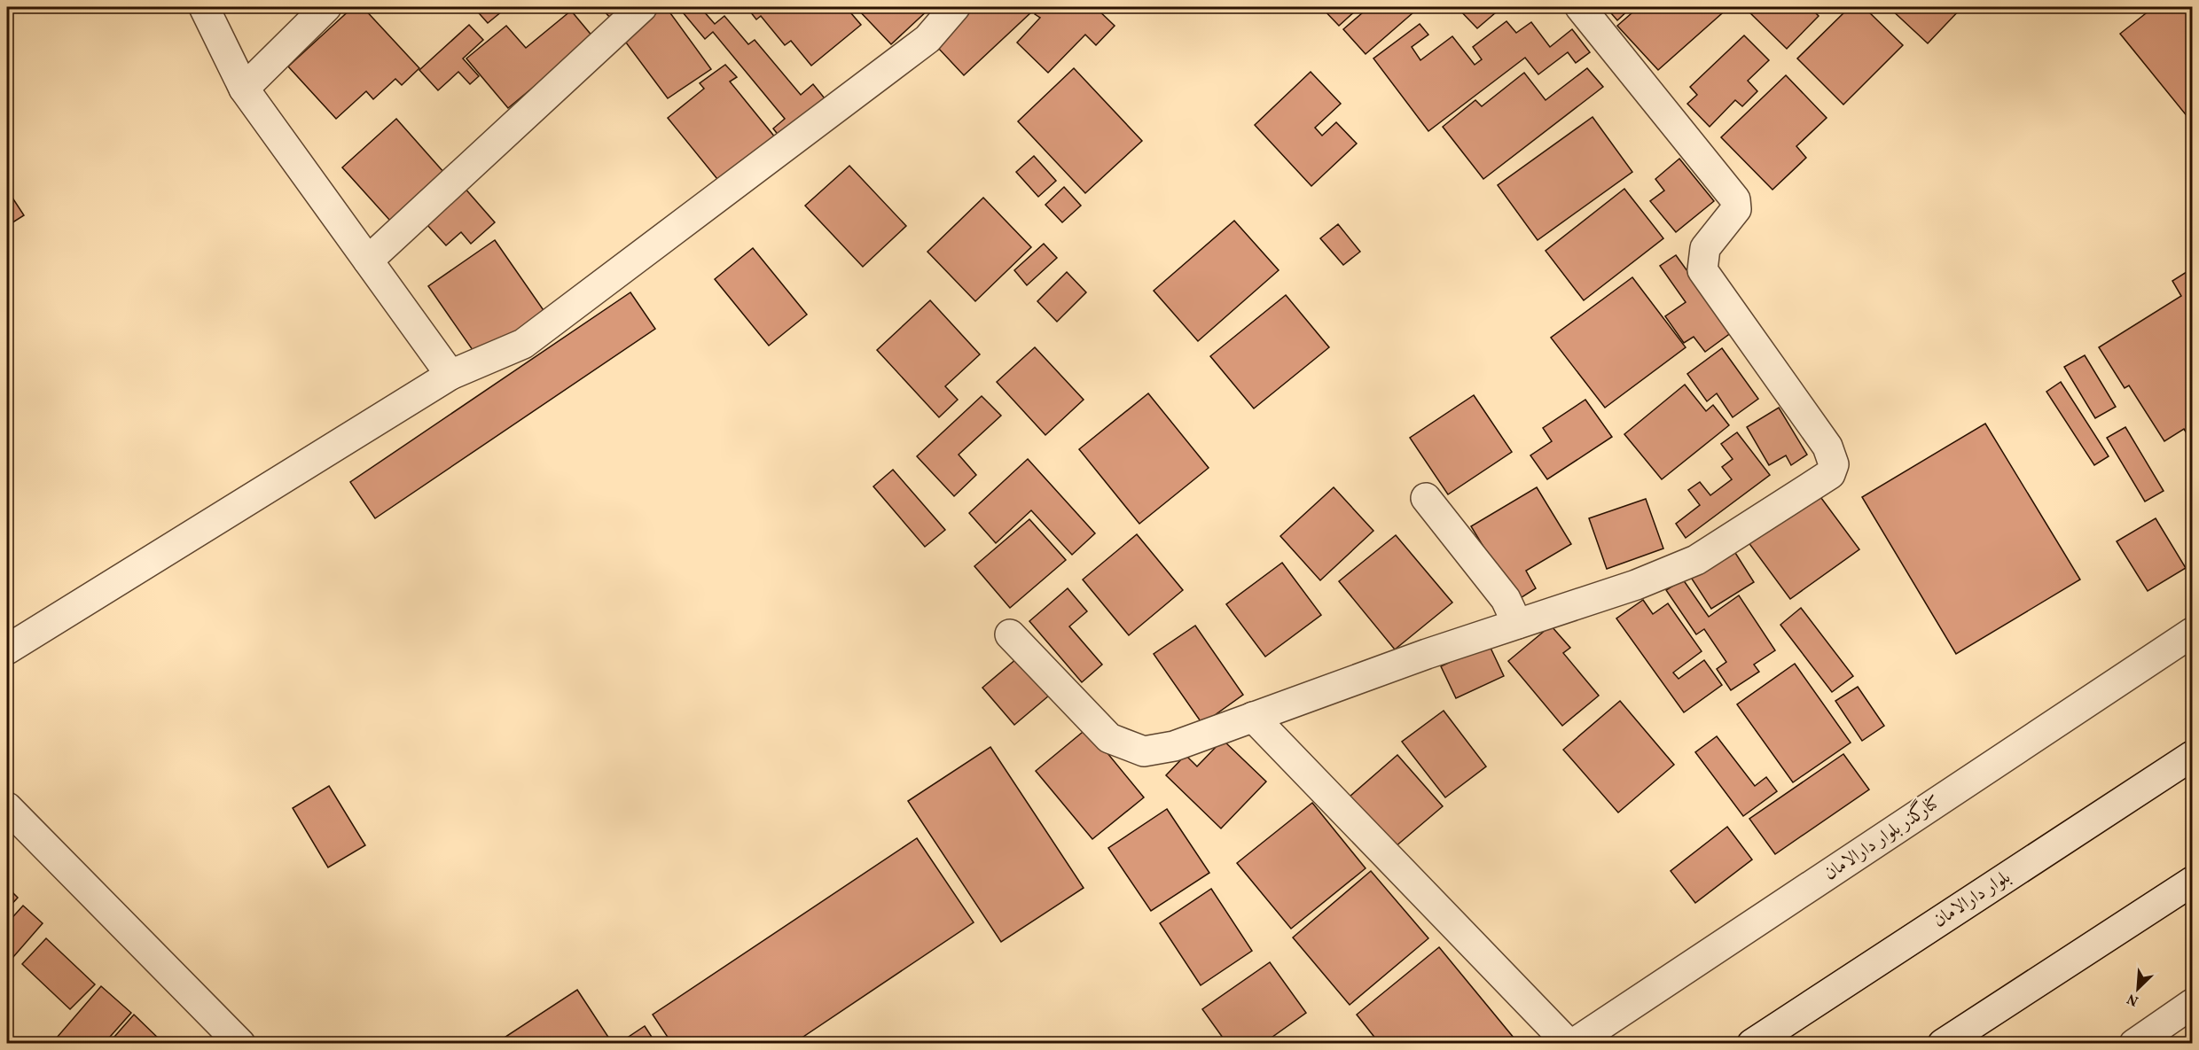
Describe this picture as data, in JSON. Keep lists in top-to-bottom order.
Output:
{
  "streets": {
    "street": ["کنارگذر بلوار دارالامان", "بلوار دارالامان"]
  },
  "north": "bottom left"
}
